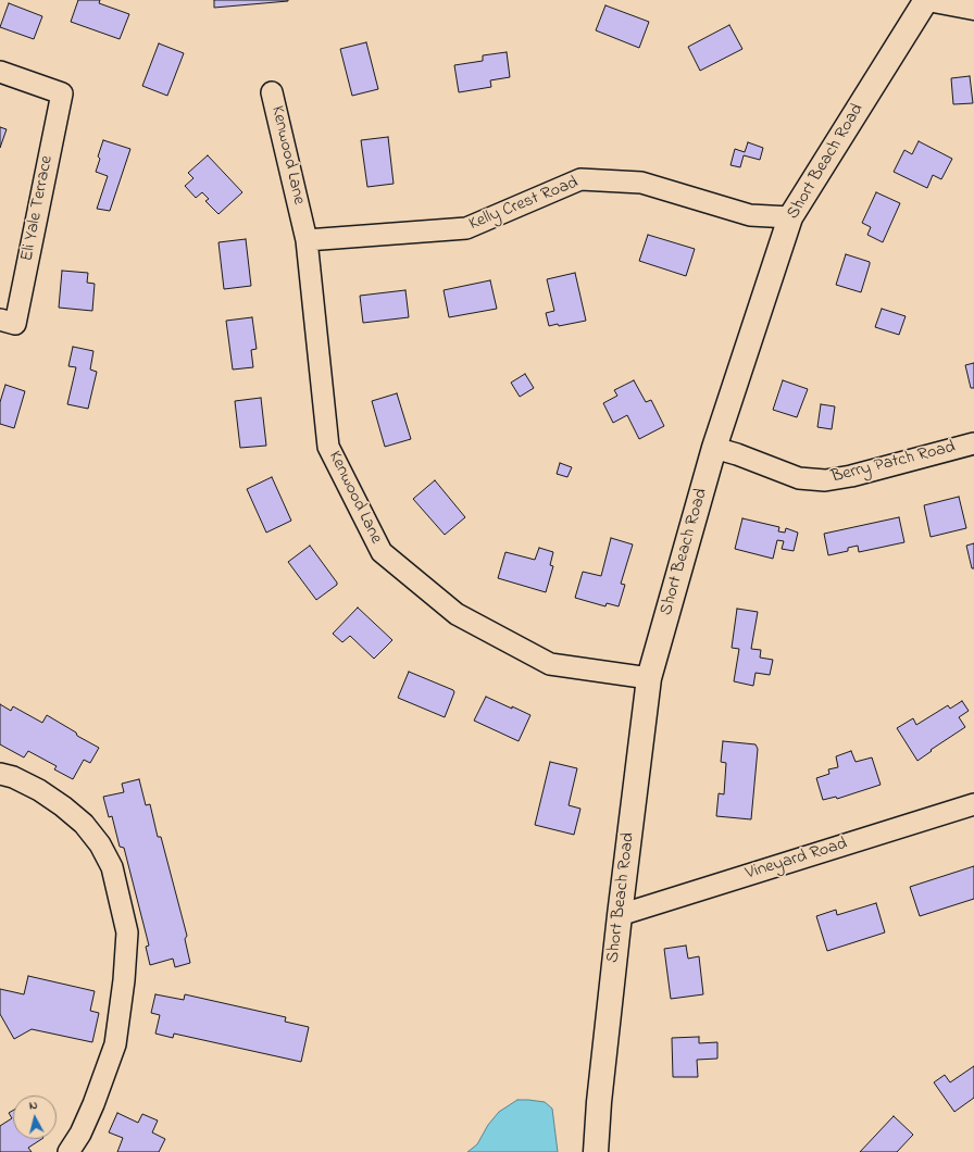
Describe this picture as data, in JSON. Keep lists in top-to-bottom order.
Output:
{
  "streets": {
    "main road": ["Short Beach Road"],
    "street": [
      "Kenwood Lane",
      "Kelly Crest Road",
      "Eli Yale Terrace",
      "Berry Patch Road",
      "Vineyard Road"
    ]
  },
  "crossings": [
    ["Kenwood Lane", "Short Beach Road"],
    ["Kenwood Lane", "Kelly Crest Road"],
    ["Short Beach Road", "Kelly Crest Road"],
    ["Short Beach Road", "Berry Patch Road"],
    ["Short Beach Road", "Vineyard Road"]
  ],
  "north": "top"
}
